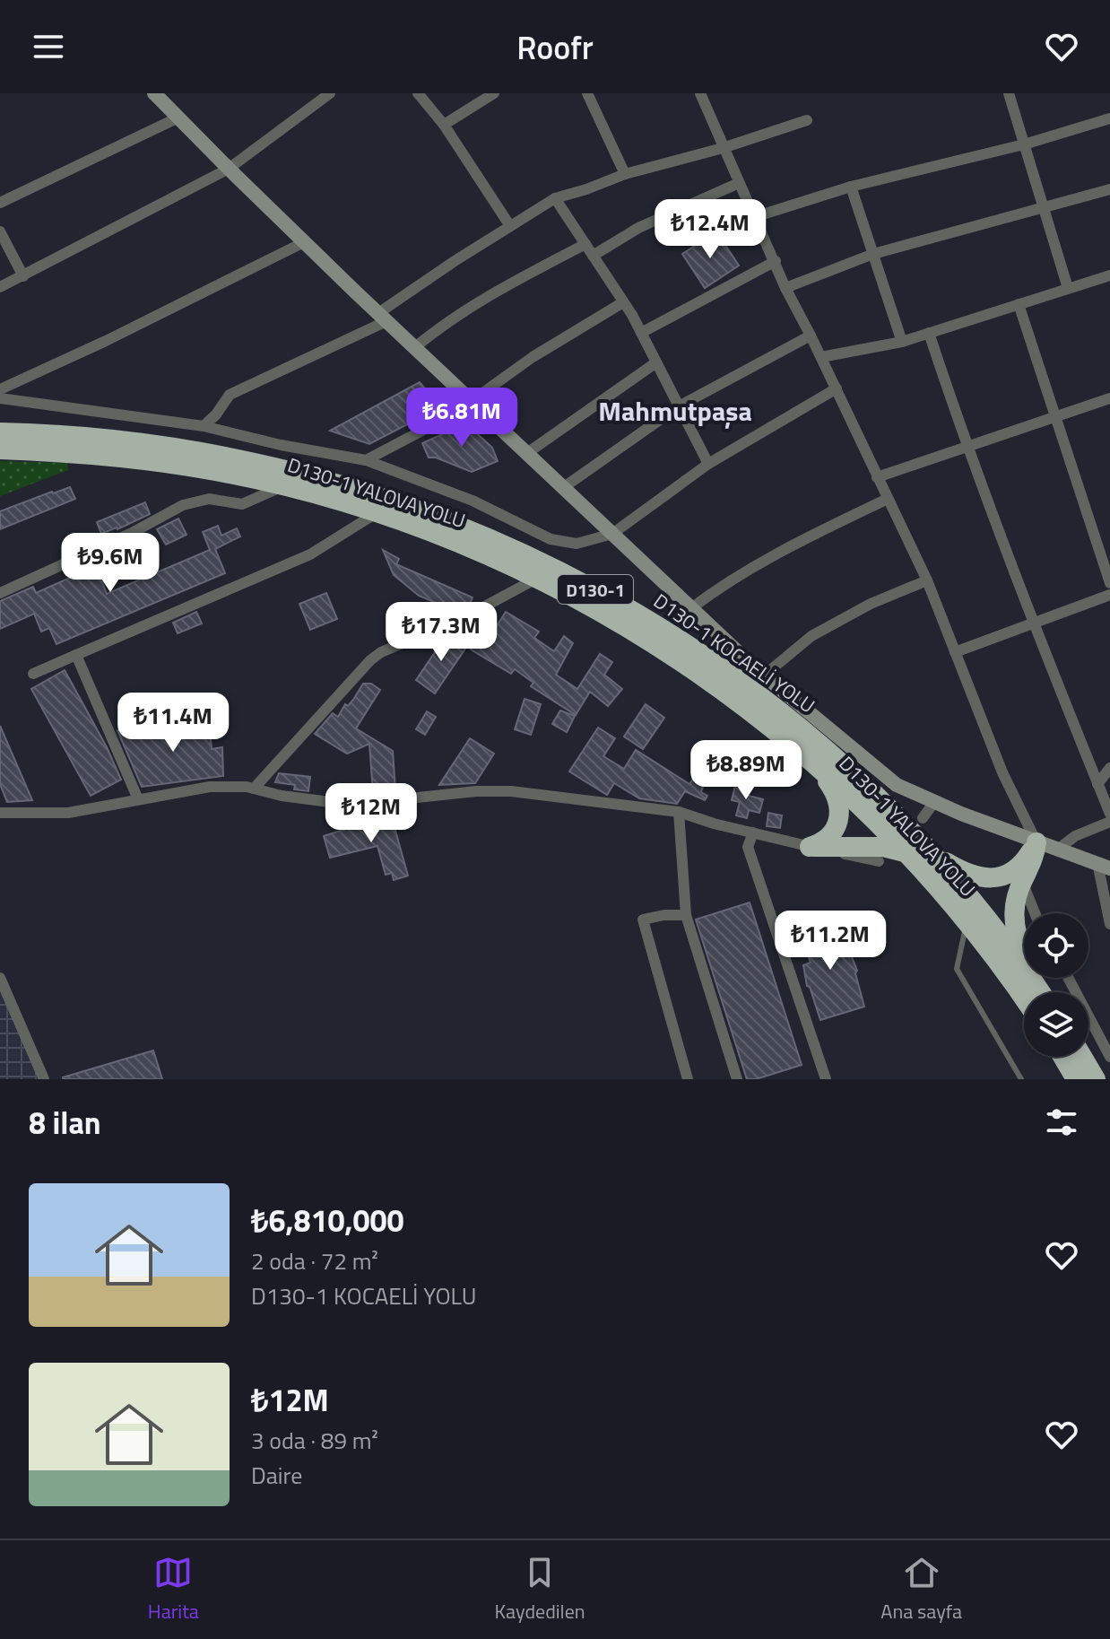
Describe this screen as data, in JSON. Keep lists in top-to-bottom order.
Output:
{
  "streets": {
    "highway": ["D130-1 YALOVA YOLU", "D130-1", "D130-1 KOCAELİ YOLU"]
  },
  "districts": ["Mahmutpaşa"],
  "page": {
    "header": "Roofr",
    "price": [
      "₺12.4M",
      "₺6.81M",
      "₺9.6M",
      "₺17.3M",
      "₺11.4M",
      "₺8.89M",
      "₺12M",
      "₺11.2M"
    ],
    "heading": "8 ilan",
    "list": [
      {
        "name": "₺6,810,000",
        "note": "2 oda · 72 m² · D130-1 KOCAELİ YOLU"
      },
      {
        "name": "₺12M",
        "note": "3 oda · 89 m² · Daire"
      }
    ],
    "tabs": ["Harita", "Kaydedilen", "Ana sayfa"]
  }
}
